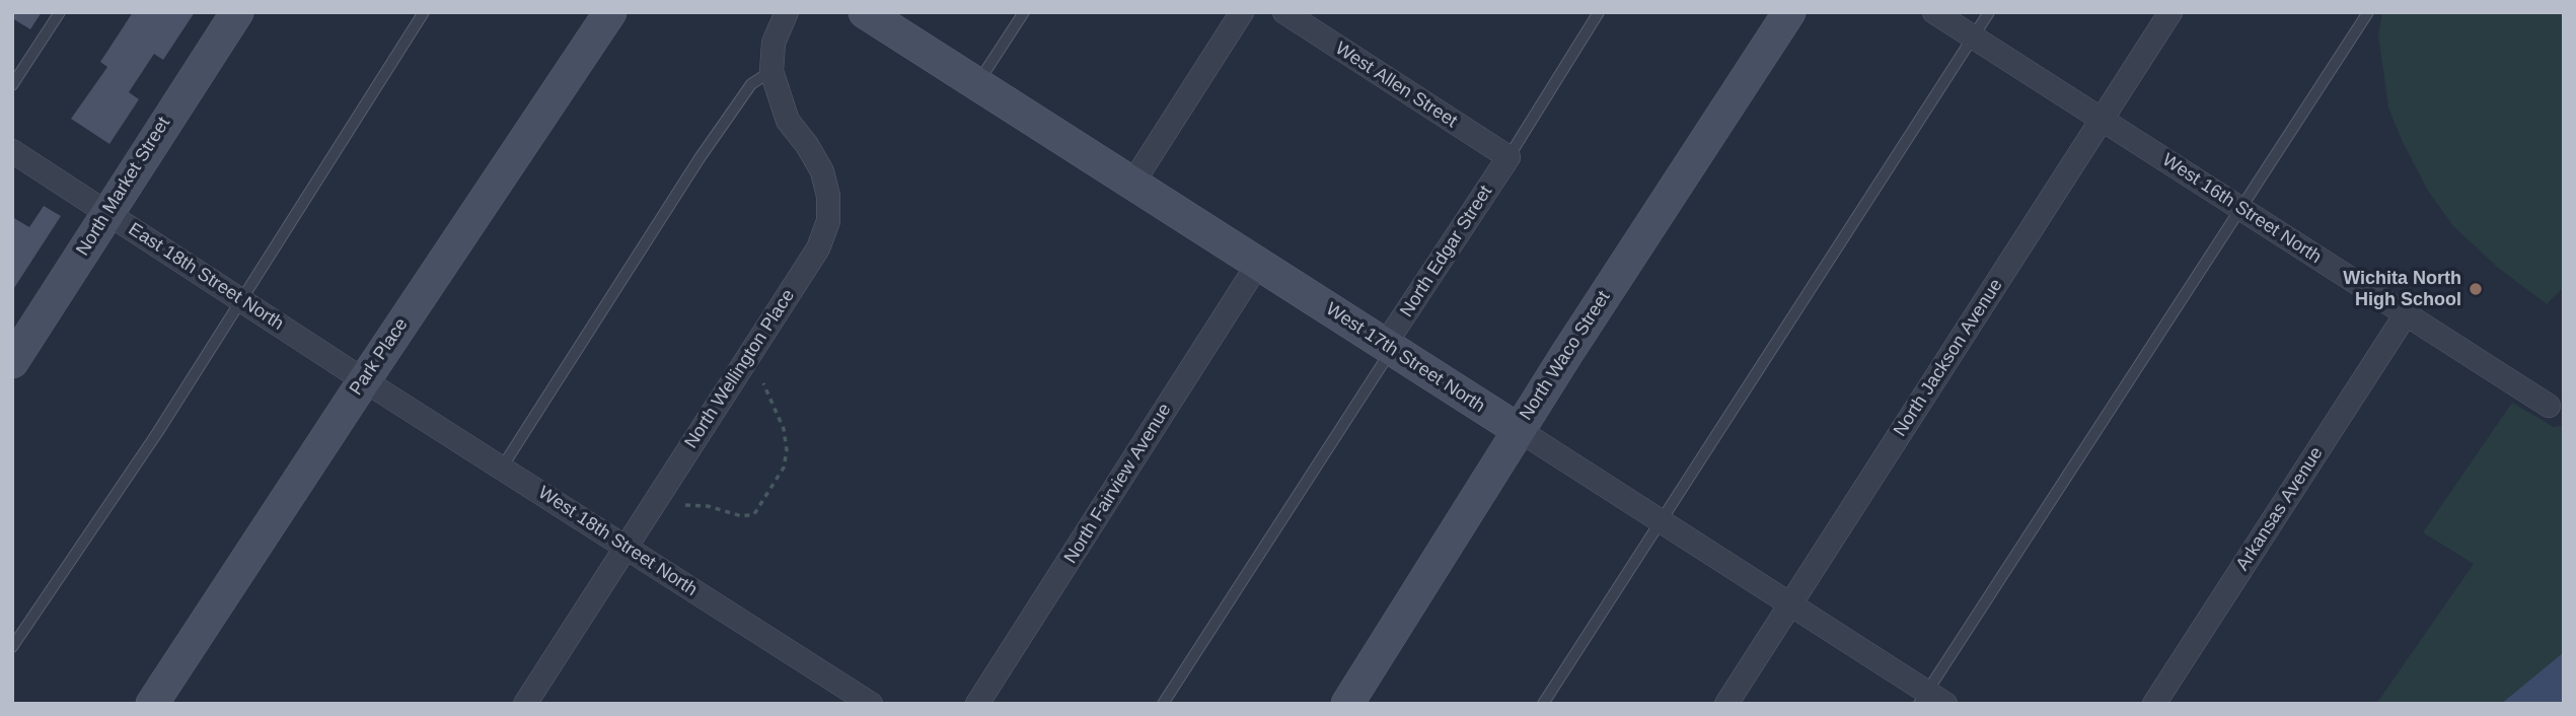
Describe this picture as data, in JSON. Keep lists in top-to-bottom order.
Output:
{
  "streets": {
    "street": [
      "West Allen Street",
      "North Market Street",
      "West 16th Street North",
      "North Edgar Street",
      "East 18th Street North",
      "North Waco Street",
      "Park Place",
      "West 17th Street North",
      "North Jackson Avenue",
      "North Wellington Place",
      "North Fairview Avenue",
      "Arkansas Avenue",
      "West 18th Street North"
    ]
  },
  "crossings": [
    ["West Allen Street", "North Edgar Street"],
    ["North Market Street", "East 18th Street North"],
    ["West 16th Street North", "North Jackson Avenue"],
    ["West 16th Street North", "Arkansas Avenue"],
    ["North Edgar Street", "West 17th Street North"],
    ["East 18th Street North", "Park Place"],
    ["East 18th Street North", "West 18th Street North"],
    ["North Waco Street", "West 17th Street North"],
    ["Park Place", "West 18th Street North"],
    ["West 17th Street North", "North Jackson Avenue"],
    ["West 17th Street North", "North Fairview Avenue"],
    ["North Wellington Place", "West 18th Street North"]
  ],
  "places": ["Wichita North High School"]
}
